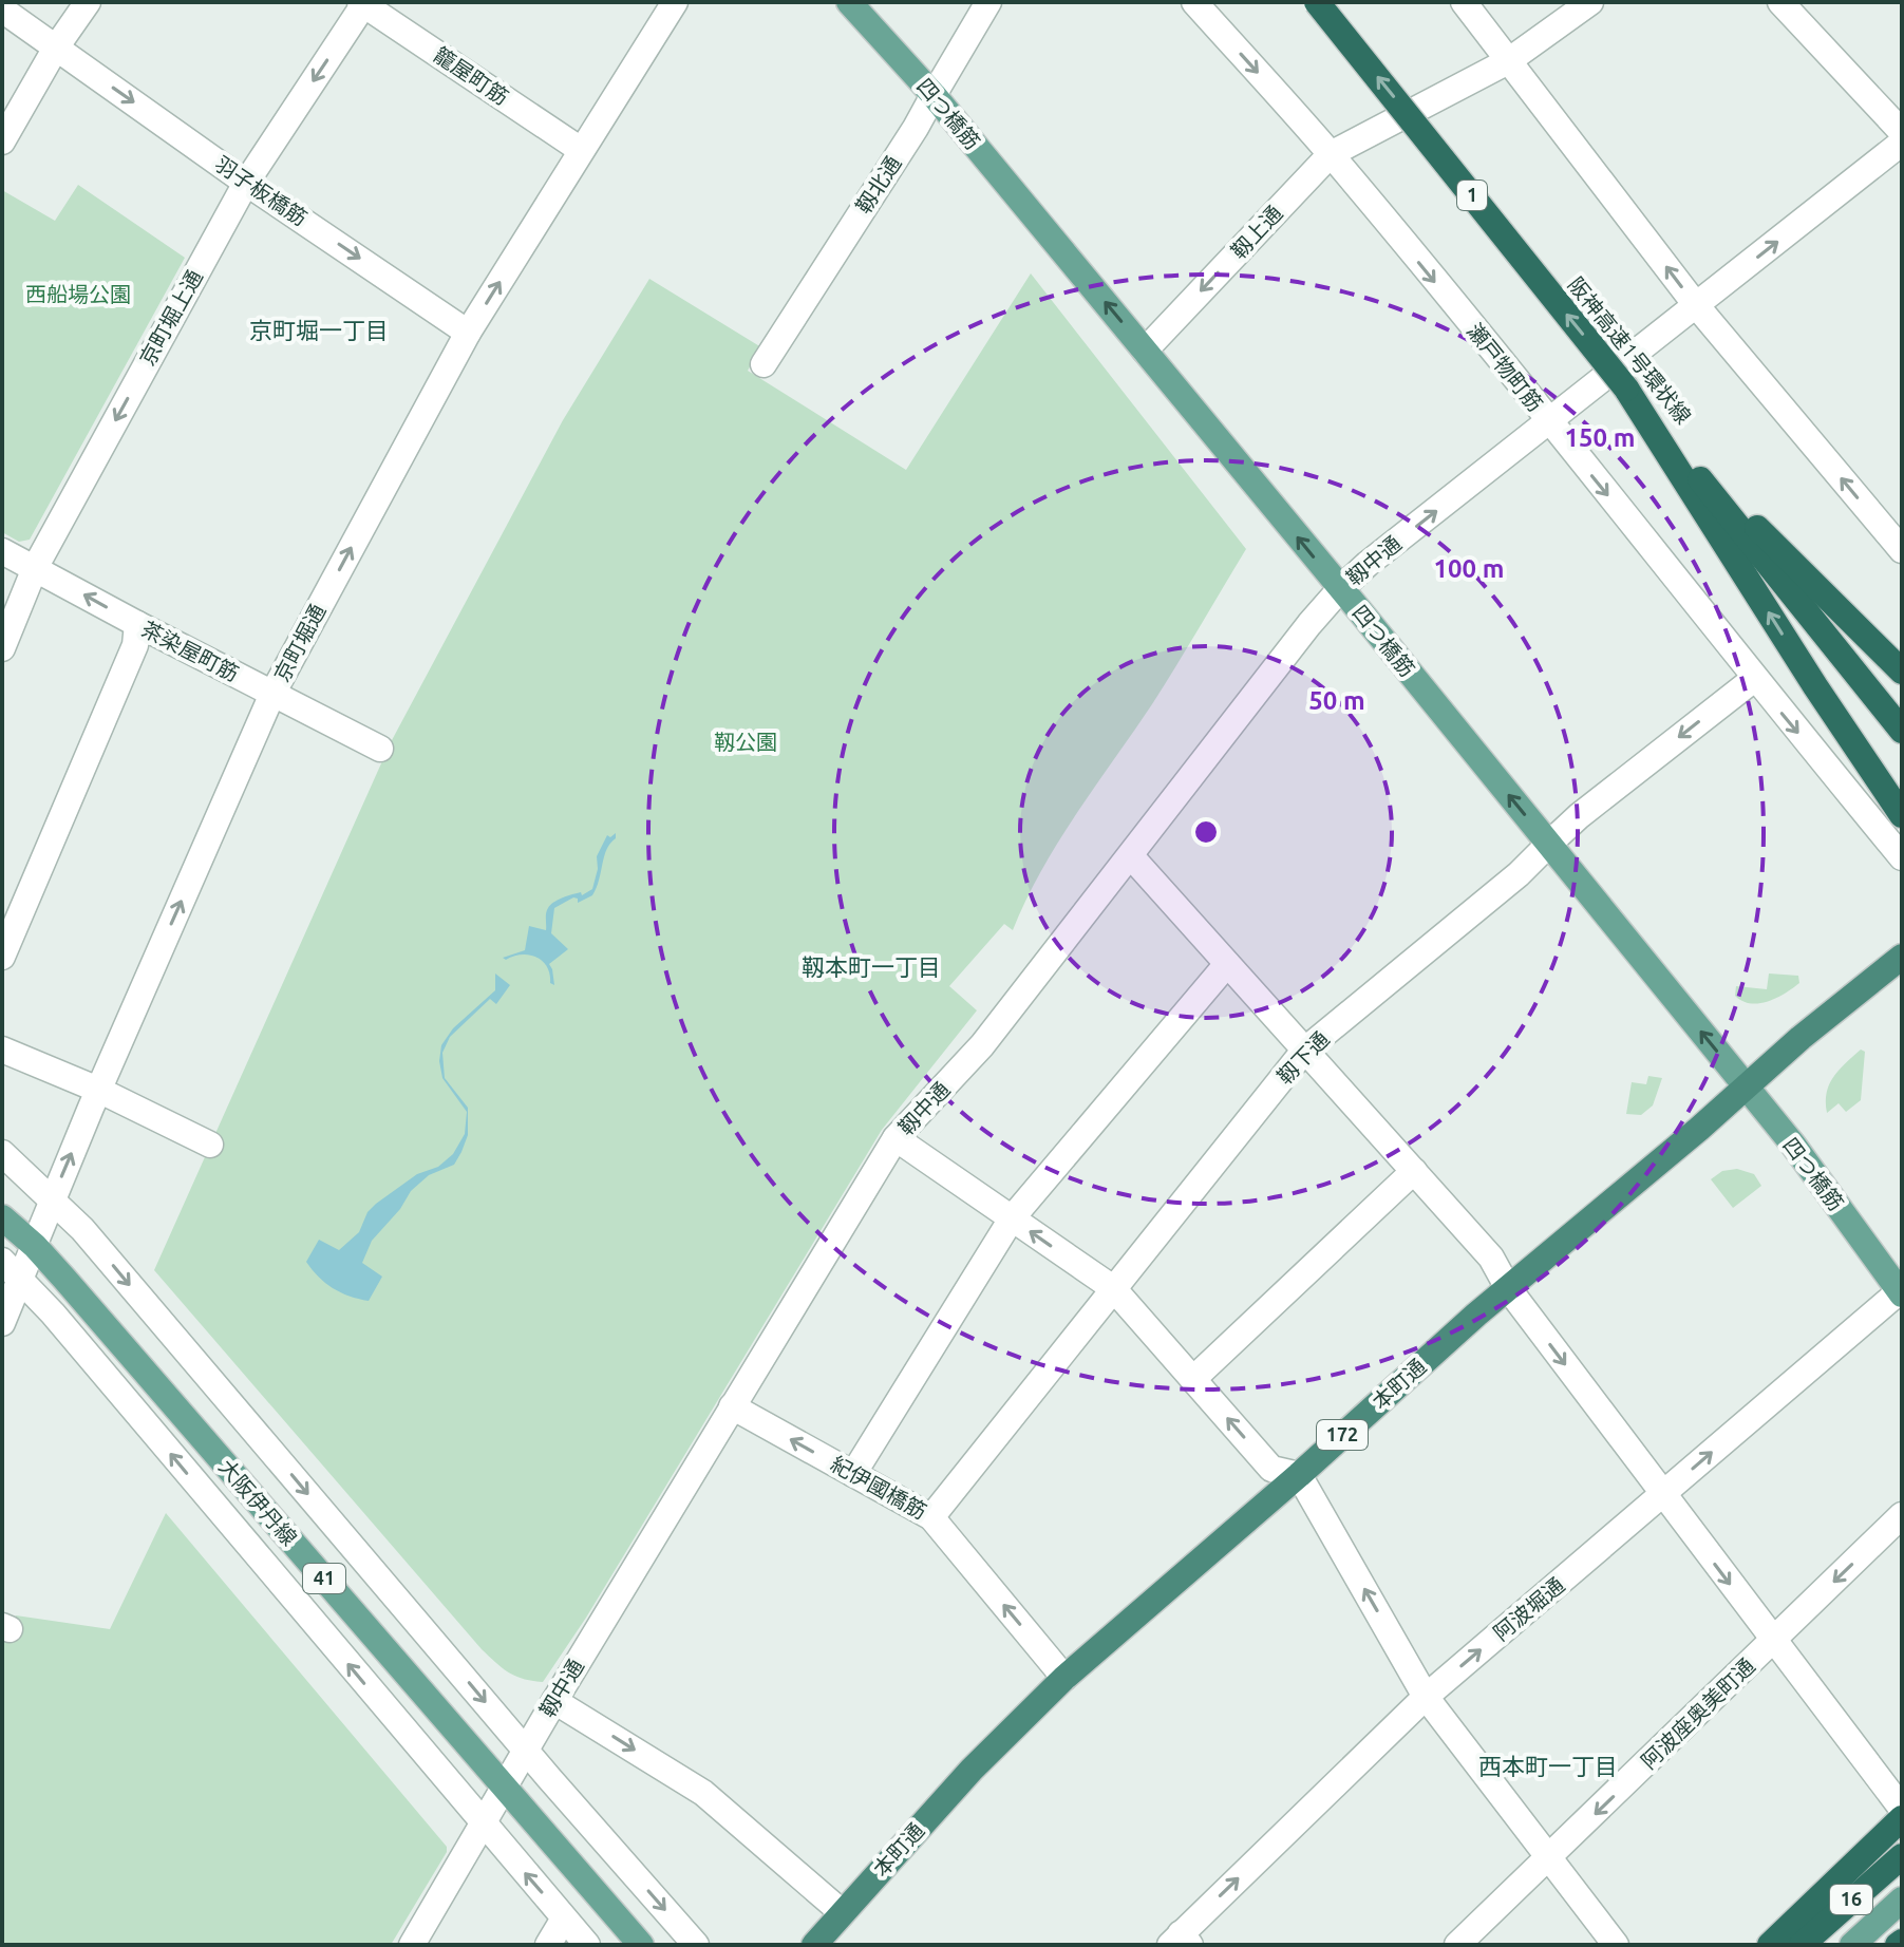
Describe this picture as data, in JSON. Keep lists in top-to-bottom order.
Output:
{
  "streets": {
    "highway": [
      "1",
      "阪神高速1号環状線",
      "本町通",
      "172",
      "16"
    ],
    "main road": ["四つ橋筋", "大阪伊丹線", "41"],
    "street": [
      "籠屋町筋",
      "靱北通",
      "羽子板橋筋",
      "靱上通",
      "京町堀上通",
      "瀬戸物町筋",
      "靱中通",
      "京町堀通",
      "茶染屋町筋",
      "靱下通",
      "紀伊國橋筋",
      "阿波堀通",
      "阿波座奥美町通"
    ]
  },
  "crossings": [
    ["籠屋町筋", "京町堀上通"],
    ["籠屋町筋", "京町堀通"],
    ["四つ橋筋", "靱北通"],
    ["四つ橋筋", "靱上通"],
    ["四つ橋筋", "靱中通"],
    ["四つ橋筋", "靱下通"],
    ["四つ橋筋", "本町通"],
    ["四つ橋筋", "阿波堀通"],
    ["羽子板橋筋", "京町堀上通"],
    ["羽子板橋筋", "京町堀通"],
    ["1", "阪神高速1号環状線"],
    ["靱上通", "瀬戸物町筋"],
    ["京町堀上通", "茶染屋町筋"],
    ["瀬戸物町筋", "靱中通"],
    ["瀬戸物町筋", "靱下通"],
    ["靱中通", "紀伊國橋筋"],
    ["靱中通", "大阪伊丹線"],
    ["京町堀通", "茶染屋町筋"],
    ["京町堀通", "大阪伊丹線"],
    ["靱下通", "紀伊國橋筋"],
    ["本町通", "紀伊國橋筋"]
  ],
  "one_way": [
    "四つ橋筋",
    "羽子板橋筋",
    "靱上通",
    "京町堀上通",
    "阪神高速1号環状線",
    "京町堀通",
    "紀伊國橋筋",
    "阿波堀通"
  ],
  "districts": ["京町堀一丁目", "靱本町一丁目", "西本町一丁目"],
  "parks": ["西船場公園", "靱公園"],
  "rings": ["150 m", "100 m", "50 m"]
}
